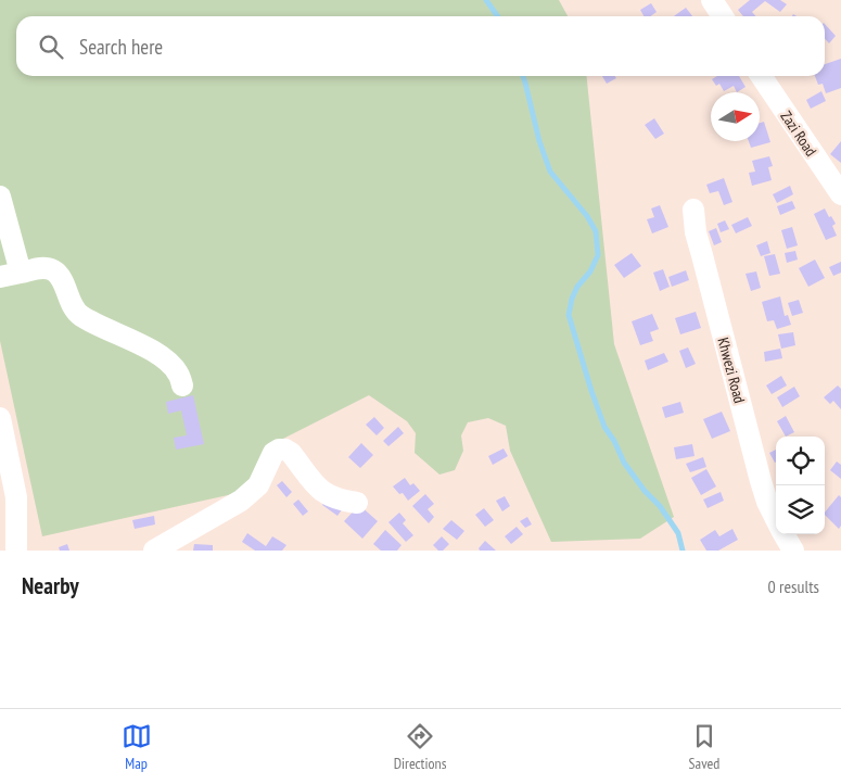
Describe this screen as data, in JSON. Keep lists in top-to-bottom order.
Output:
{
  "streets": {
    "street": ["Zazi Road", "Khwezi Road"]
  },
  "north": "right",
  "page": {
    "search": "Search here",
    "heading": ["Nearby", "0 results"],
    "nav": ["Map", "Directions", "Saved"]
  }
}
